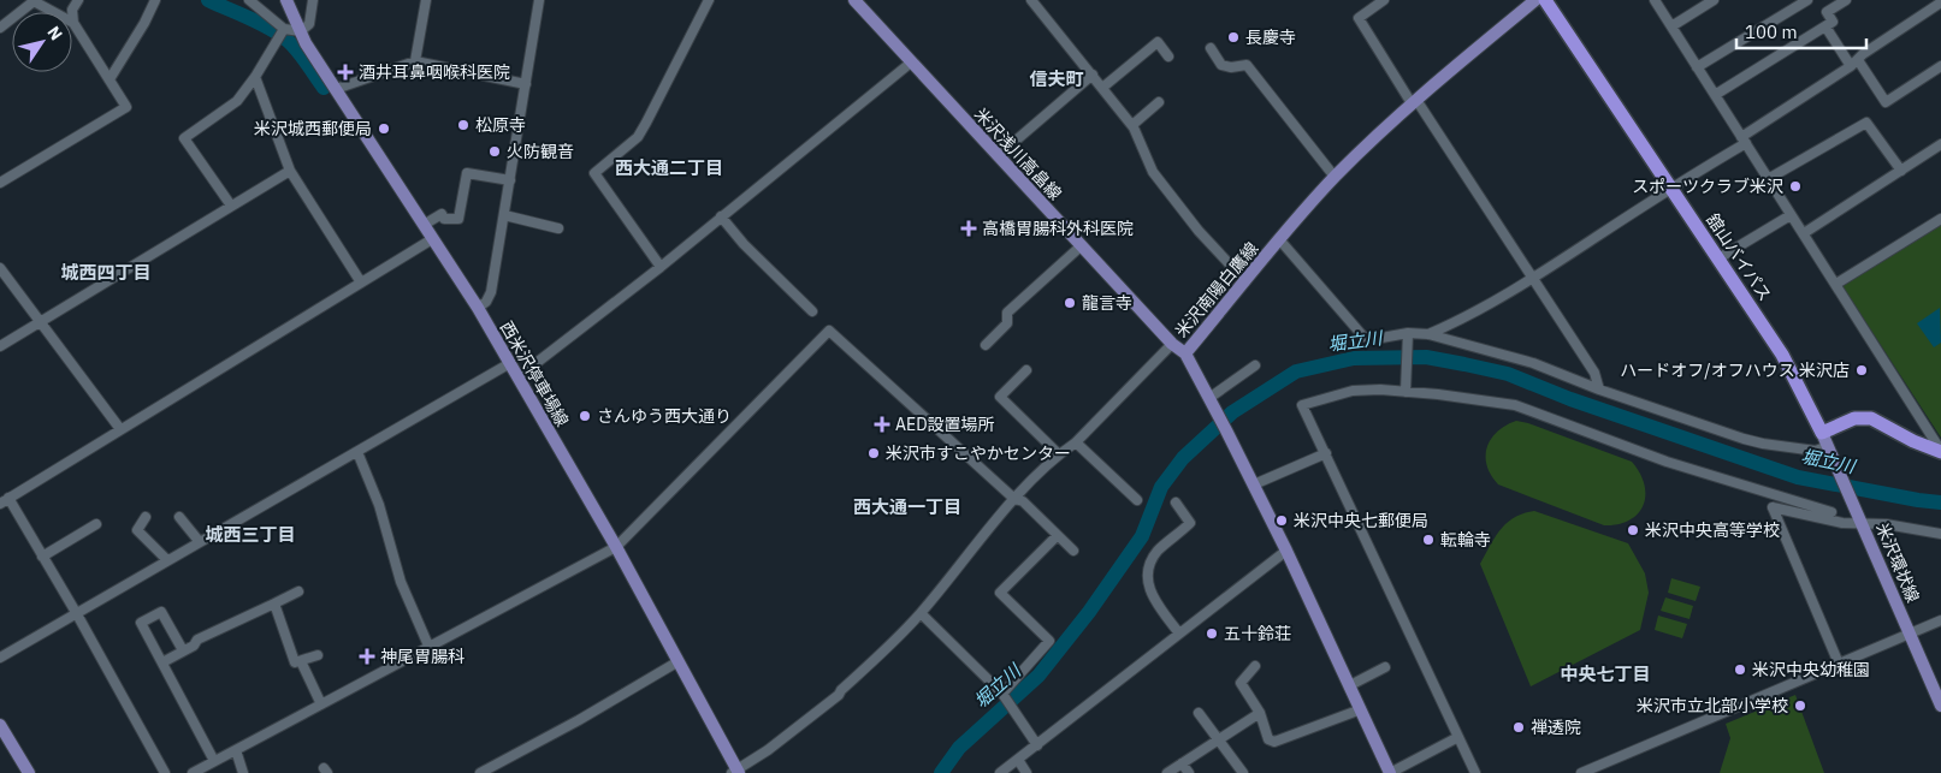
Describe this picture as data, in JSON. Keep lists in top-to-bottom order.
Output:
{
  "streets": {
    "highway": ["舘山バイパス"],
    "main road": [
      "米沢浅川高畠線",
      "米沢南陽白鷹線",
      "西米沢停車場線",
      "米沢環状線"
    ]
  },
  "crossings": [
    ["米沢浅川高畠線", "米沢南陽白鷹線"],
    ["舘山バイパス", "米沢環状線"]
  ],
  "districts": [
    "信夫町",
    "西大通二丁目",
    "城西四丁目",
    "西大通一丁目",
    "城西三丁目",
    "中央七丁目"
  ],
  "water": ["堀立川"],
  "places": {
    "other": [
      "長慶寺",
      "松原寺",
      "米沢城西郵便局",
      "火防観音",
      "スポーツクラブ米沢",
      "龍言寺",
      "ハードオフ/オフハウス 米沢店",
      "さんゆう西大通り",
      "米沢市すこやかセンター",
      "米沢中央七郵便局",
      "米沢中央高等学校",
      "転輪寺",
      "五十鈴荘",
      "米沢中央幼稚園",
      "米沢市立北部小学校",
      "禅透院"
    ],
    "health": [
      "酒井耳鼻咽喉科医院",
      "高橋胃腸科外科医院",
      "AED設置場所",
      "神尾胃腸科"
    ]
  },
  "scale_bar": "100 m",
  "north": "top right"
}
